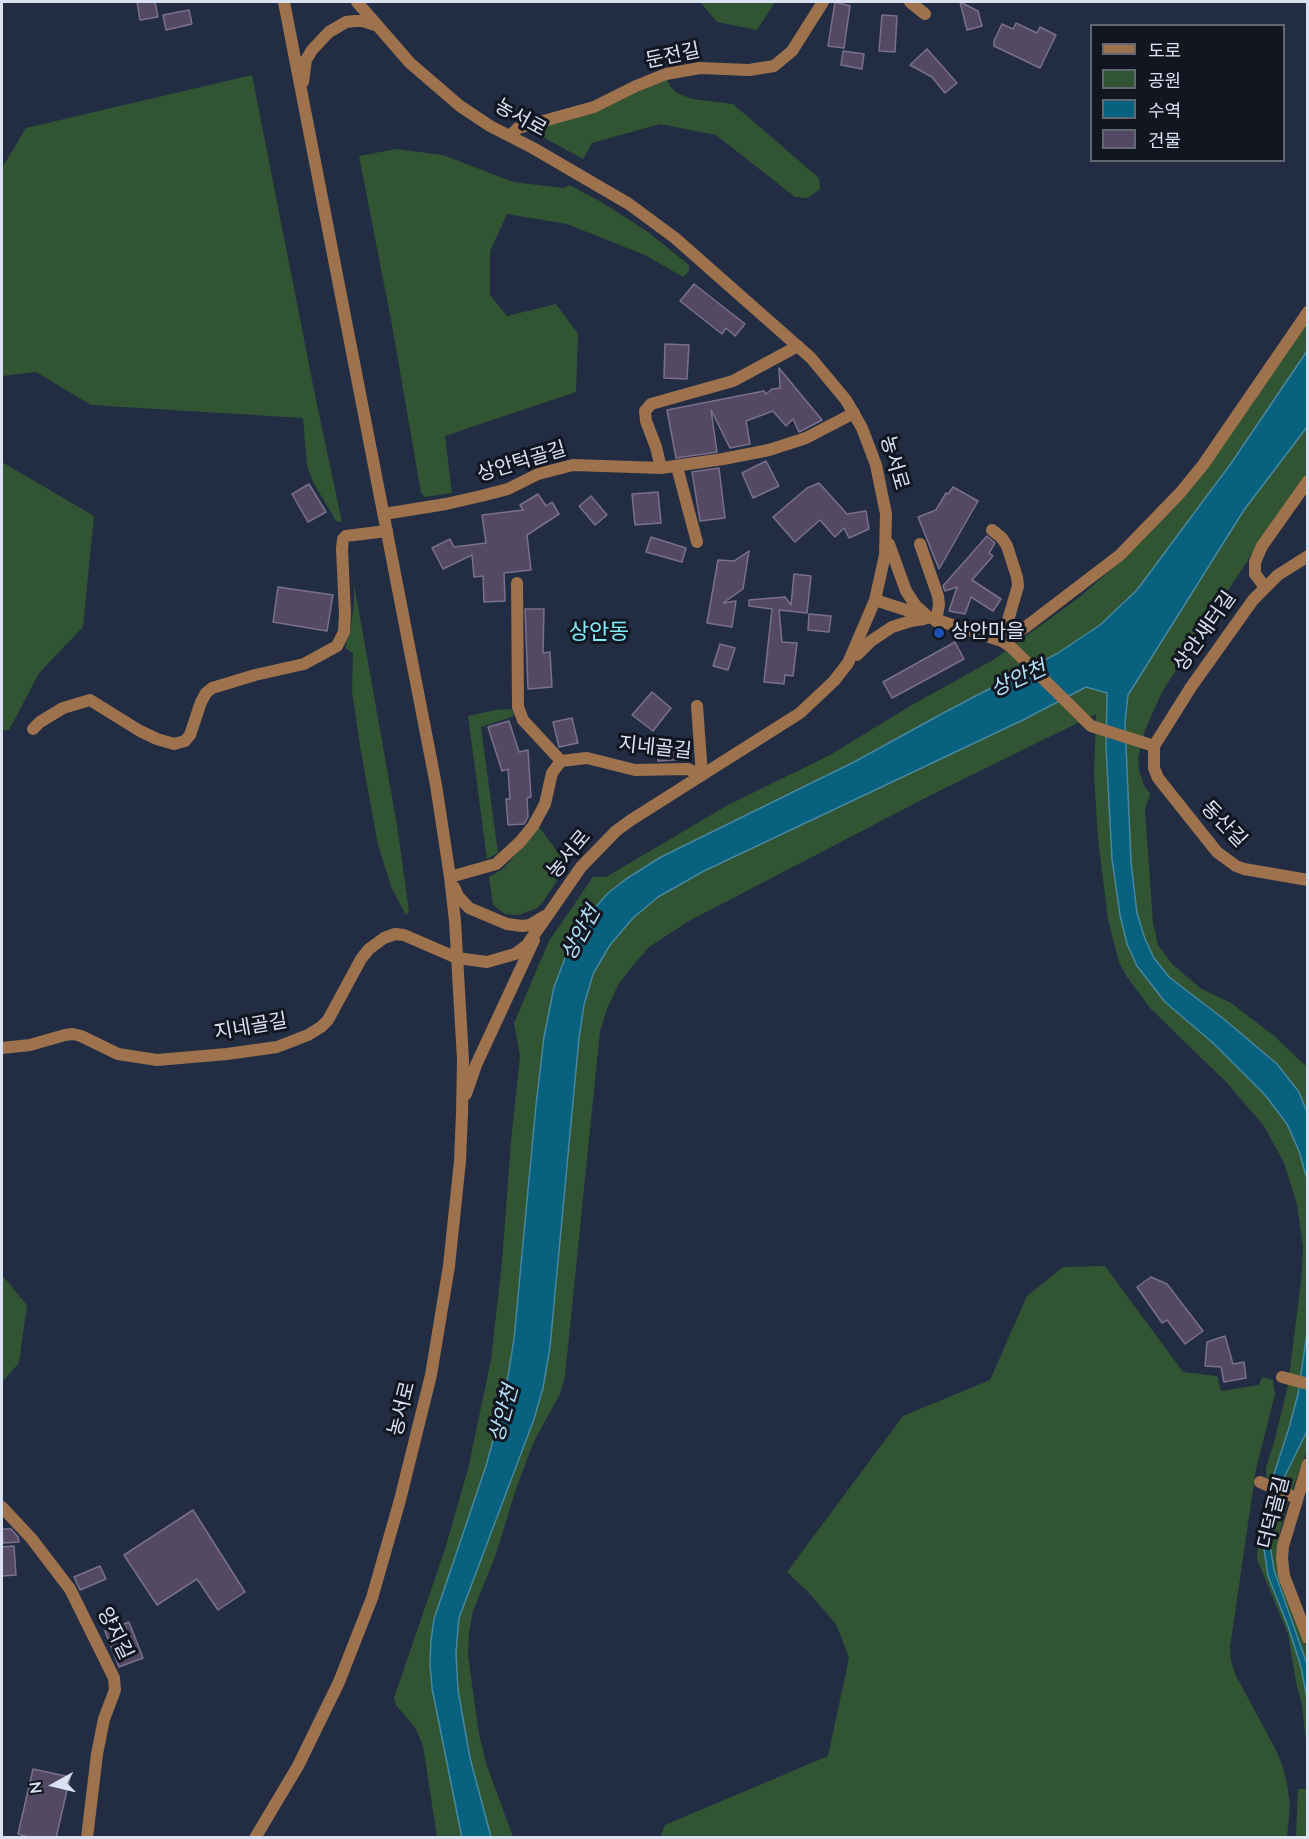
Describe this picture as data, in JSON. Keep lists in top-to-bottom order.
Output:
{
  "streets": {
    "street": [
      "둔전길",
      "농서로",
      "상안턱골길",
      "상안새터길",
      "지네골길",
      "동산길",
      "더덕골길",
      "양지길"
    ]
  },
  "crossings": [
    ["둔전길", "농서로"],
    ["농서로", "상안턱골길"],
    ["농서로", "지네골길"],
    ["상안새터길", "동산길"]
  ],
  "districts": ["상안동"],
  "water": ["상안천"],
  "places": ["상안마을"],
  "legend": [
    "도로",
    "공원",
    "수역",
    "건물"
  ],
  "north": "left"
}
